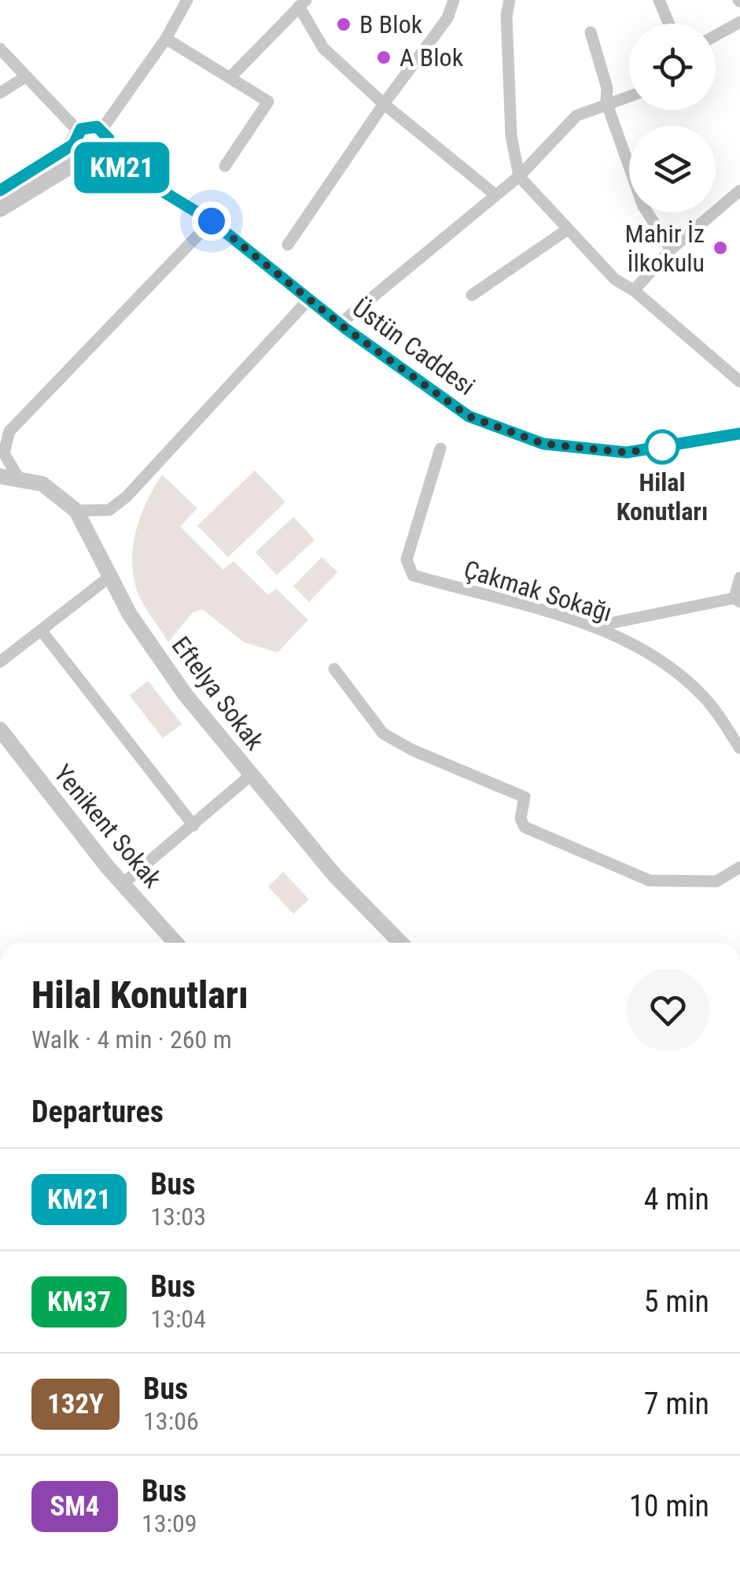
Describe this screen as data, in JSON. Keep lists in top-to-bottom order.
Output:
{
  "streets": {
    "street": [
      "Üstün Caddesi",
      "Çakmak Sokağı",
      "Eftelya Sokak",
      "Yenikent Sokak"
    ]
  },
  "places": [
    "B Blok",
    "A Blok",
    "Mahir İz İlkokulu",
    "Hilal Konutları"
  ],
  "lines": ["bus line KM21"],
  "page": {
    "on_map": "KM21",
    "heading": [
      ["Hilal Konutları", "Walk · 4 min · 260 m"],
      "Departures"
    ],
    "list": [
      {
        "mark": "KM21",
        "name": "Bus",
        "note": "13:03",
        "value": "4 min"
      },
      {
        "mark": "KM37",
        "name": "Bus",
        "note": "13:04",
        "value": "5 min"
      },
      {
        "mark": "132Y",
        "name": "Bus",
        "note": "13:06",
        "value": "7 min"
      },
      {
        "mark": "SM4",
        "name": "Bus",
        "note": "13:09",
        "value": "10 min"
      }
    ]
  }
}
